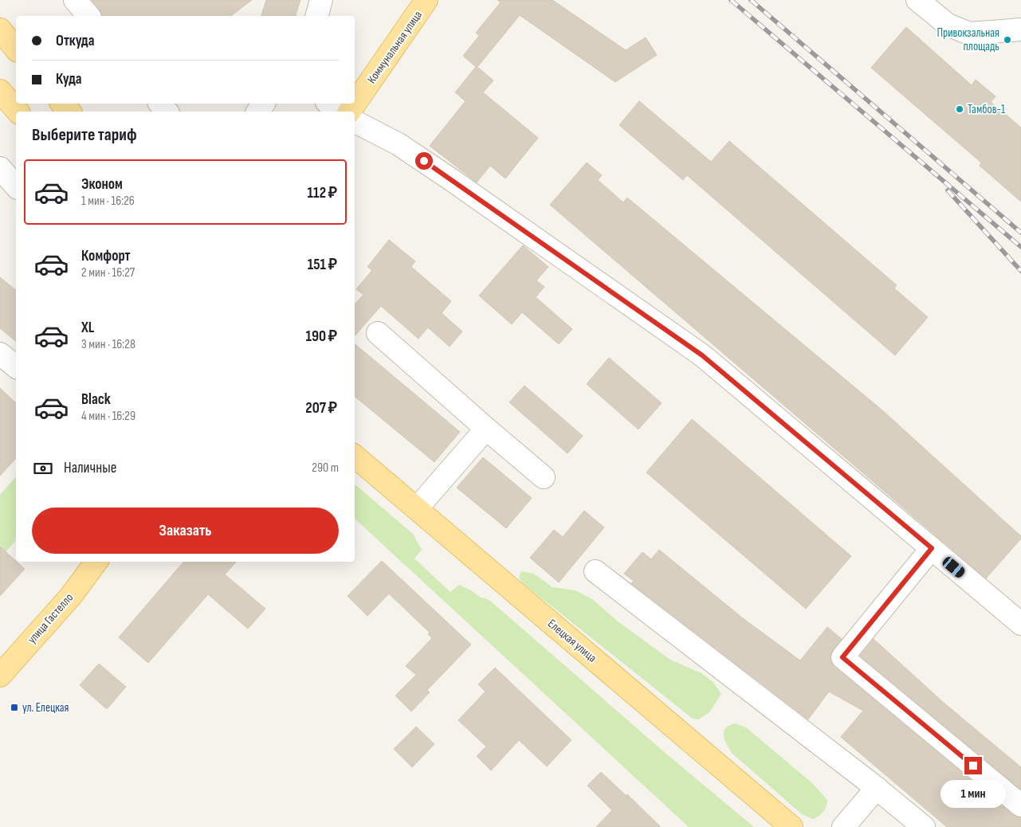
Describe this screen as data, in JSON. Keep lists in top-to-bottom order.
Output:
{
  "streets": {
    "main road": ["Коммунальная улица", "улица Гастелло", "Елецкая улица"]
  },
  "places": {
    "other": ["Привокзальная площадь", "Тамбов-1"],
    "transit": ["ул. Елецкая"]
  },
  "page": {
    "banner": ["Откуда", "Куда"],
    "heading": "Выберите тариф",
    "list": [
      {
        "name": "Эконом",
        "note": "1 мин · 16:26",
        "value": "112 ₽"
      },
      {
        "name": "Комфорт",
        "note": "2 мин · 16:27",
        "value": "151 ₽"
      },
      {
        "name": "XL",
        "note": "3 мин · 16:28",
        "value": "190 ₽"
      },
      {
        "name": "Black",
        "note": "4 мин · 16:29",
        "value": "207 ₽"
      }
    ],
    "pay": ["Наличные", "290 m"],
    "buttons": "Заказать",
    "bubble": "1 мин"
  }
}
